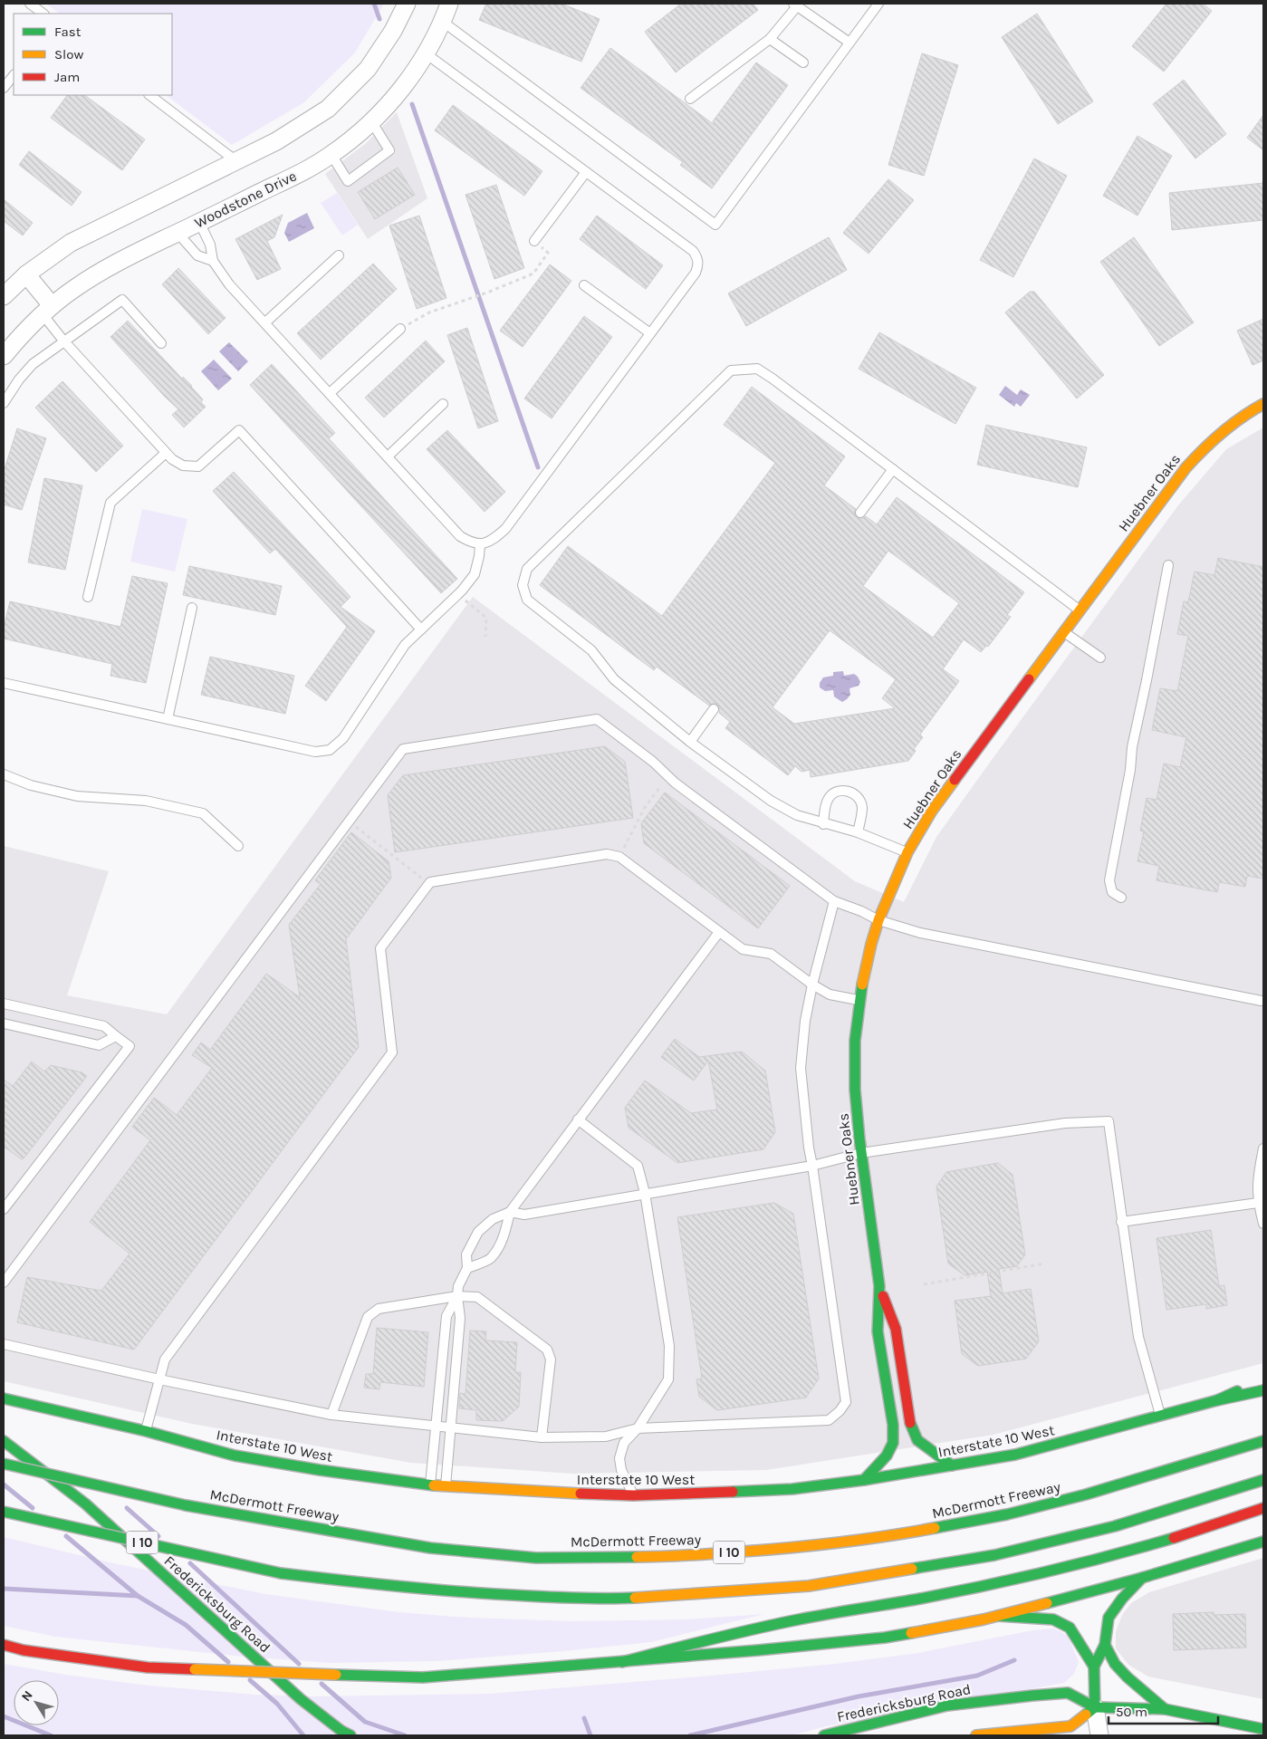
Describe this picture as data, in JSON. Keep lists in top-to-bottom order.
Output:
{
  "streets": {
    "main road": [
      "Huebner Oaks",
      "Interstate 10 West",
      "McDermott Freeway",
      "I 10",
      "Fredericksburg Road"
    ],
    "street": ["Woodstone Drive"]
  },
  "crossings": [
    ["Huebner Oaks", "Interstate 10 West"]
  ],
  "legend": ["Fast", "Slow", "Jam"],
  "scale_bar": "50 m",
  "north": "top left"
}
